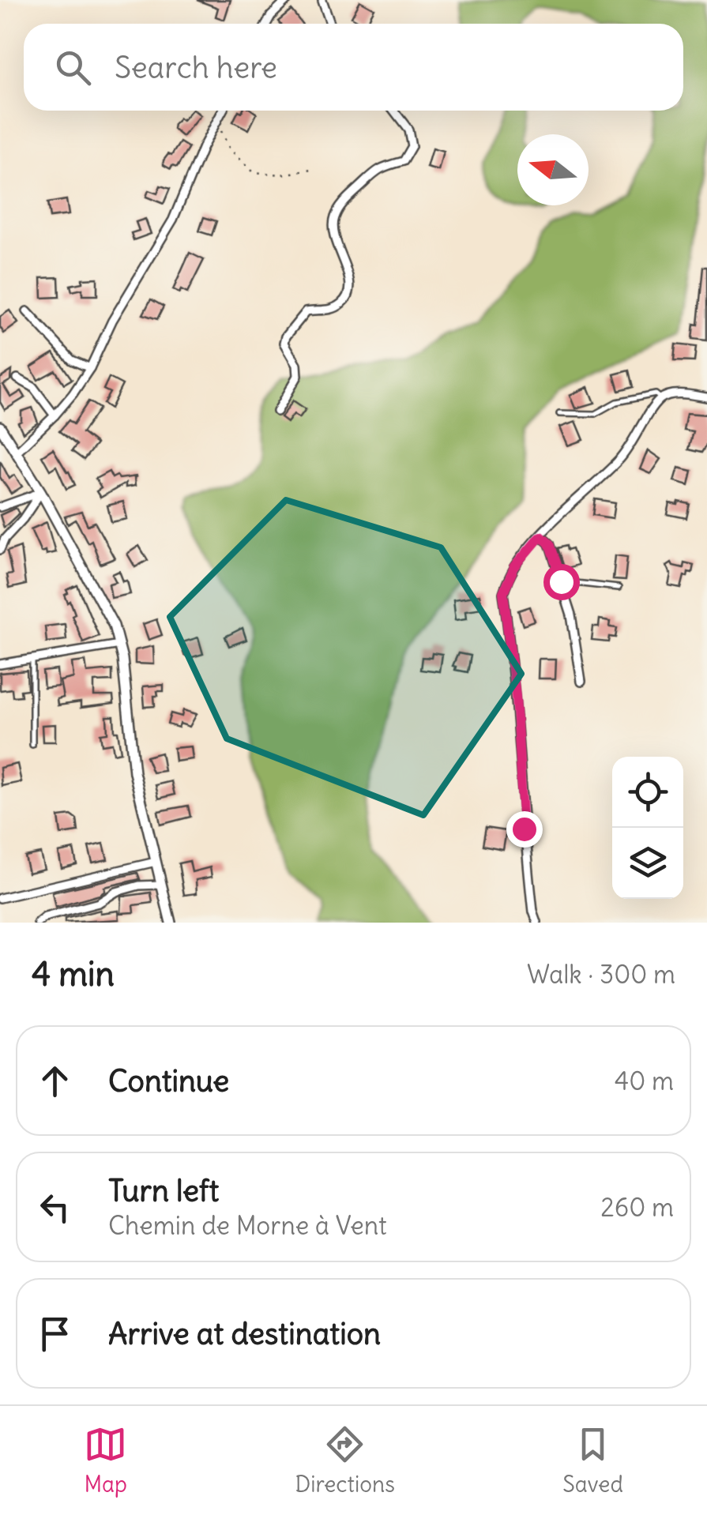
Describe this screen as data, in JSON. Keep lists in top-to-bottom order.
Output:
{
  "north": "left",
  "page": {
    "search": "Search here",
    "heading": ["4 min", "Walk · 300 m"],
    "list": [
      ["Continue", "40 m"],
      ["Turn left", "Chemin de Morne à Vent", "260 m"],
      "Arrive at destination"
    ],
    "nav": ["Map", "Directions", "Saved"]
  }
}
